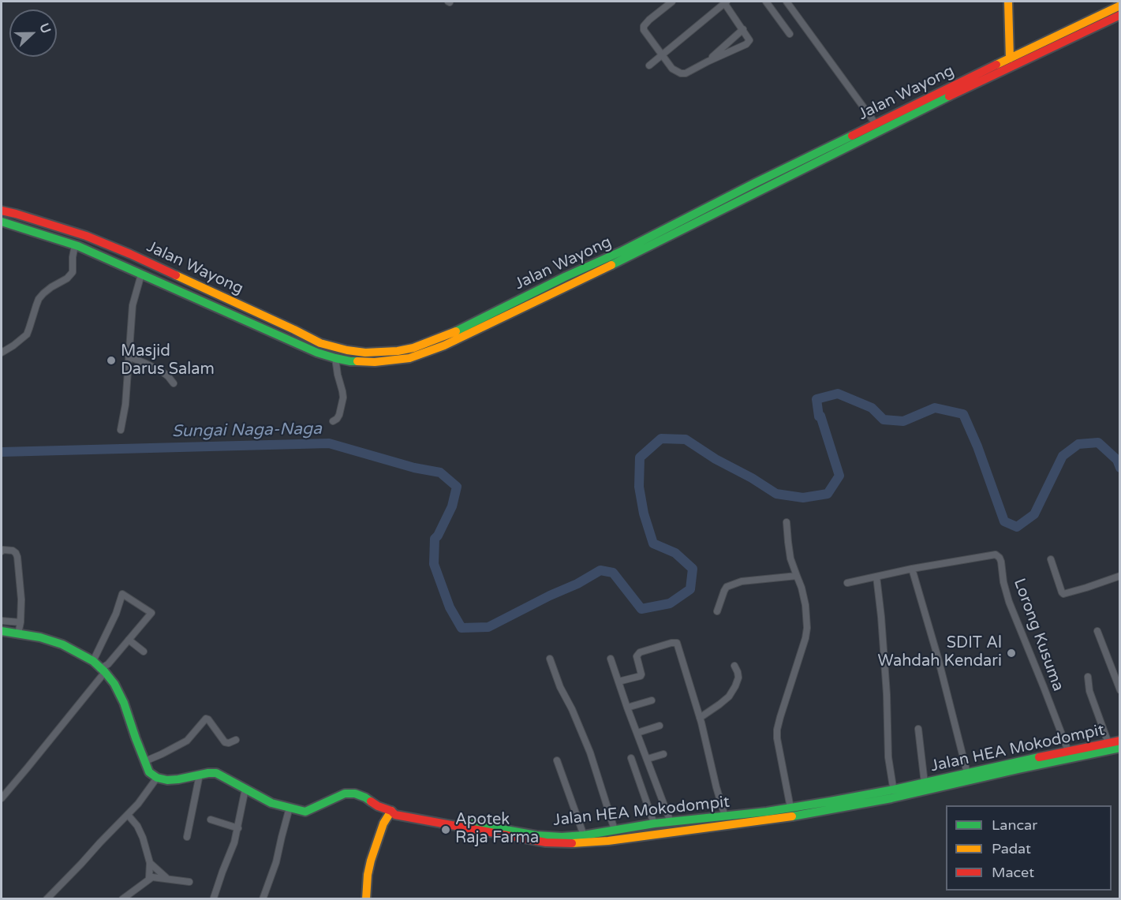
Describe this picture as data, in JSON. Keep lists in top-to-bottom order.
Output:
{
  "streets": {
    "main road": ["Jalan Wayong", "Jalan HEA Mokodompit"],
    "street": ["Lorong Kusuma"]
  },
  "crossings": [
    ["Lorong Kusuma", "Jalan HEA Mokodompit"]
  ],
  "water": ["Sungai Naga-Naga"],
  "places": ["Masjid Darus Salam", "SDIT Al Wahdah Kendari", "Apotek Raja Farma"],
  "legend": ["Lancar", "Padat", "Macet"],
  "north": "right"
}
